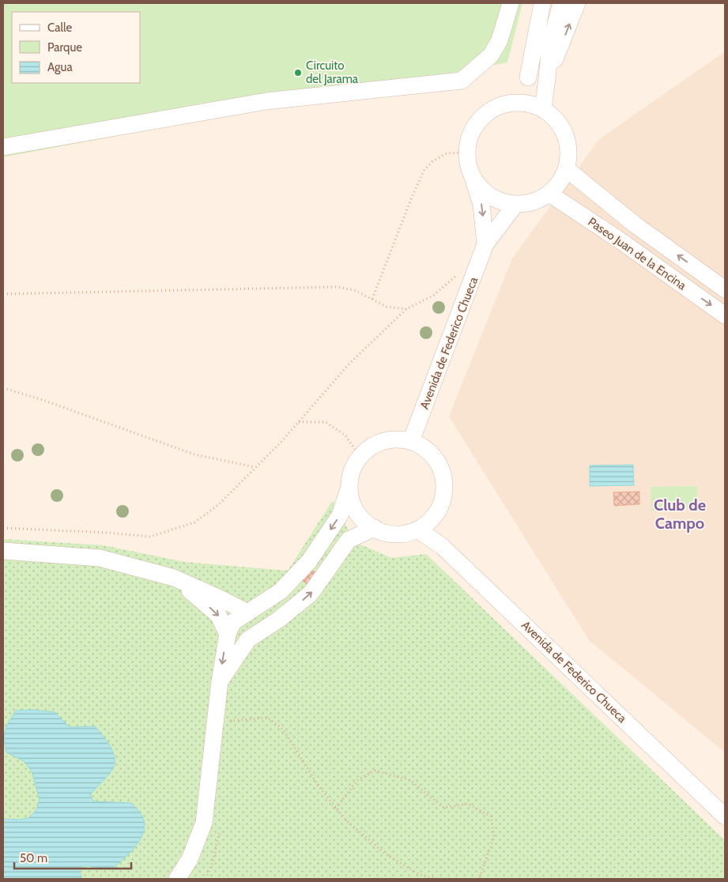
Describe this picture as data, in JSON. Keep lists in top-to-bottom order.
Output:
{
  "streets": {
    "street": ["Paseo Juan de la Encina", "Avenida de Federico Chueca"]
  },
  "crossings": [
    ["Paseo Juan de la Encina", "Avenida de Federico Chueca"]
  ],
  "districts": ["Club de Campo"],
  "places": ["Circuito del Jarama"],
  "legend": ["Calle", "Parque", "Agua"],
  "scale_bar": "50 m"
}
